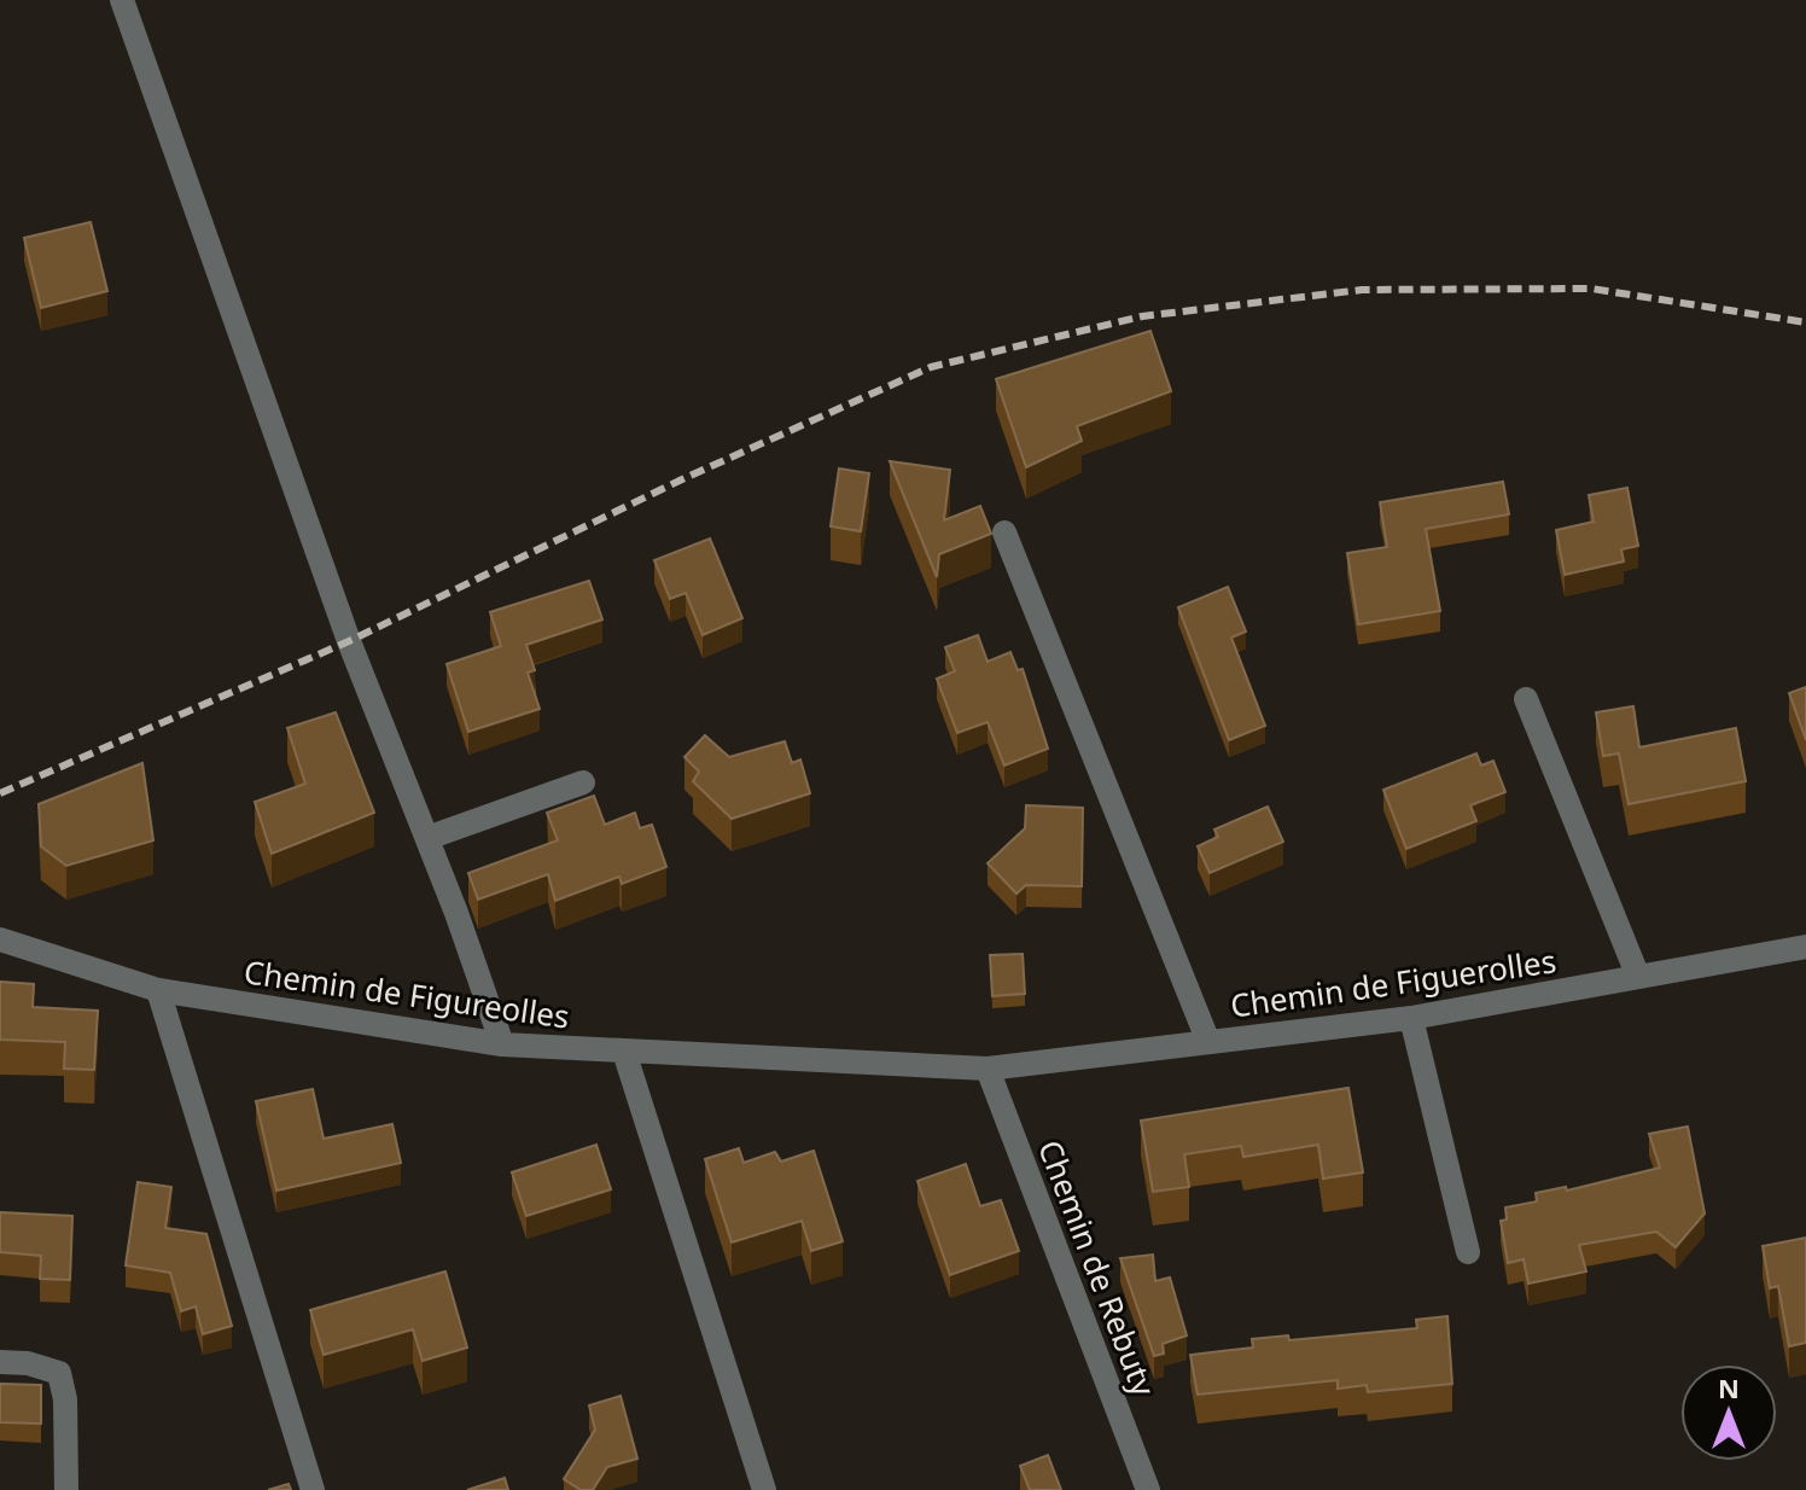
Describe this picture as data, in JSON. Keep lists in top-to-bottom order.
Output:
{
  "streets": {
    "street": ["Chemin de Figuerolles", "Chemin de Figureolles", "Chemin de Rebuty"]
  },
  "crossings": [
    ["Chemin de Figuerolles", "Chemin de Figureolles"],
    ["Chemin de Figuerolles", "Chemin de Rebuty"],
    ["Chemin de Figureolles", "Chemin de Rebuty"]
  ],
  "north": "top"
}
